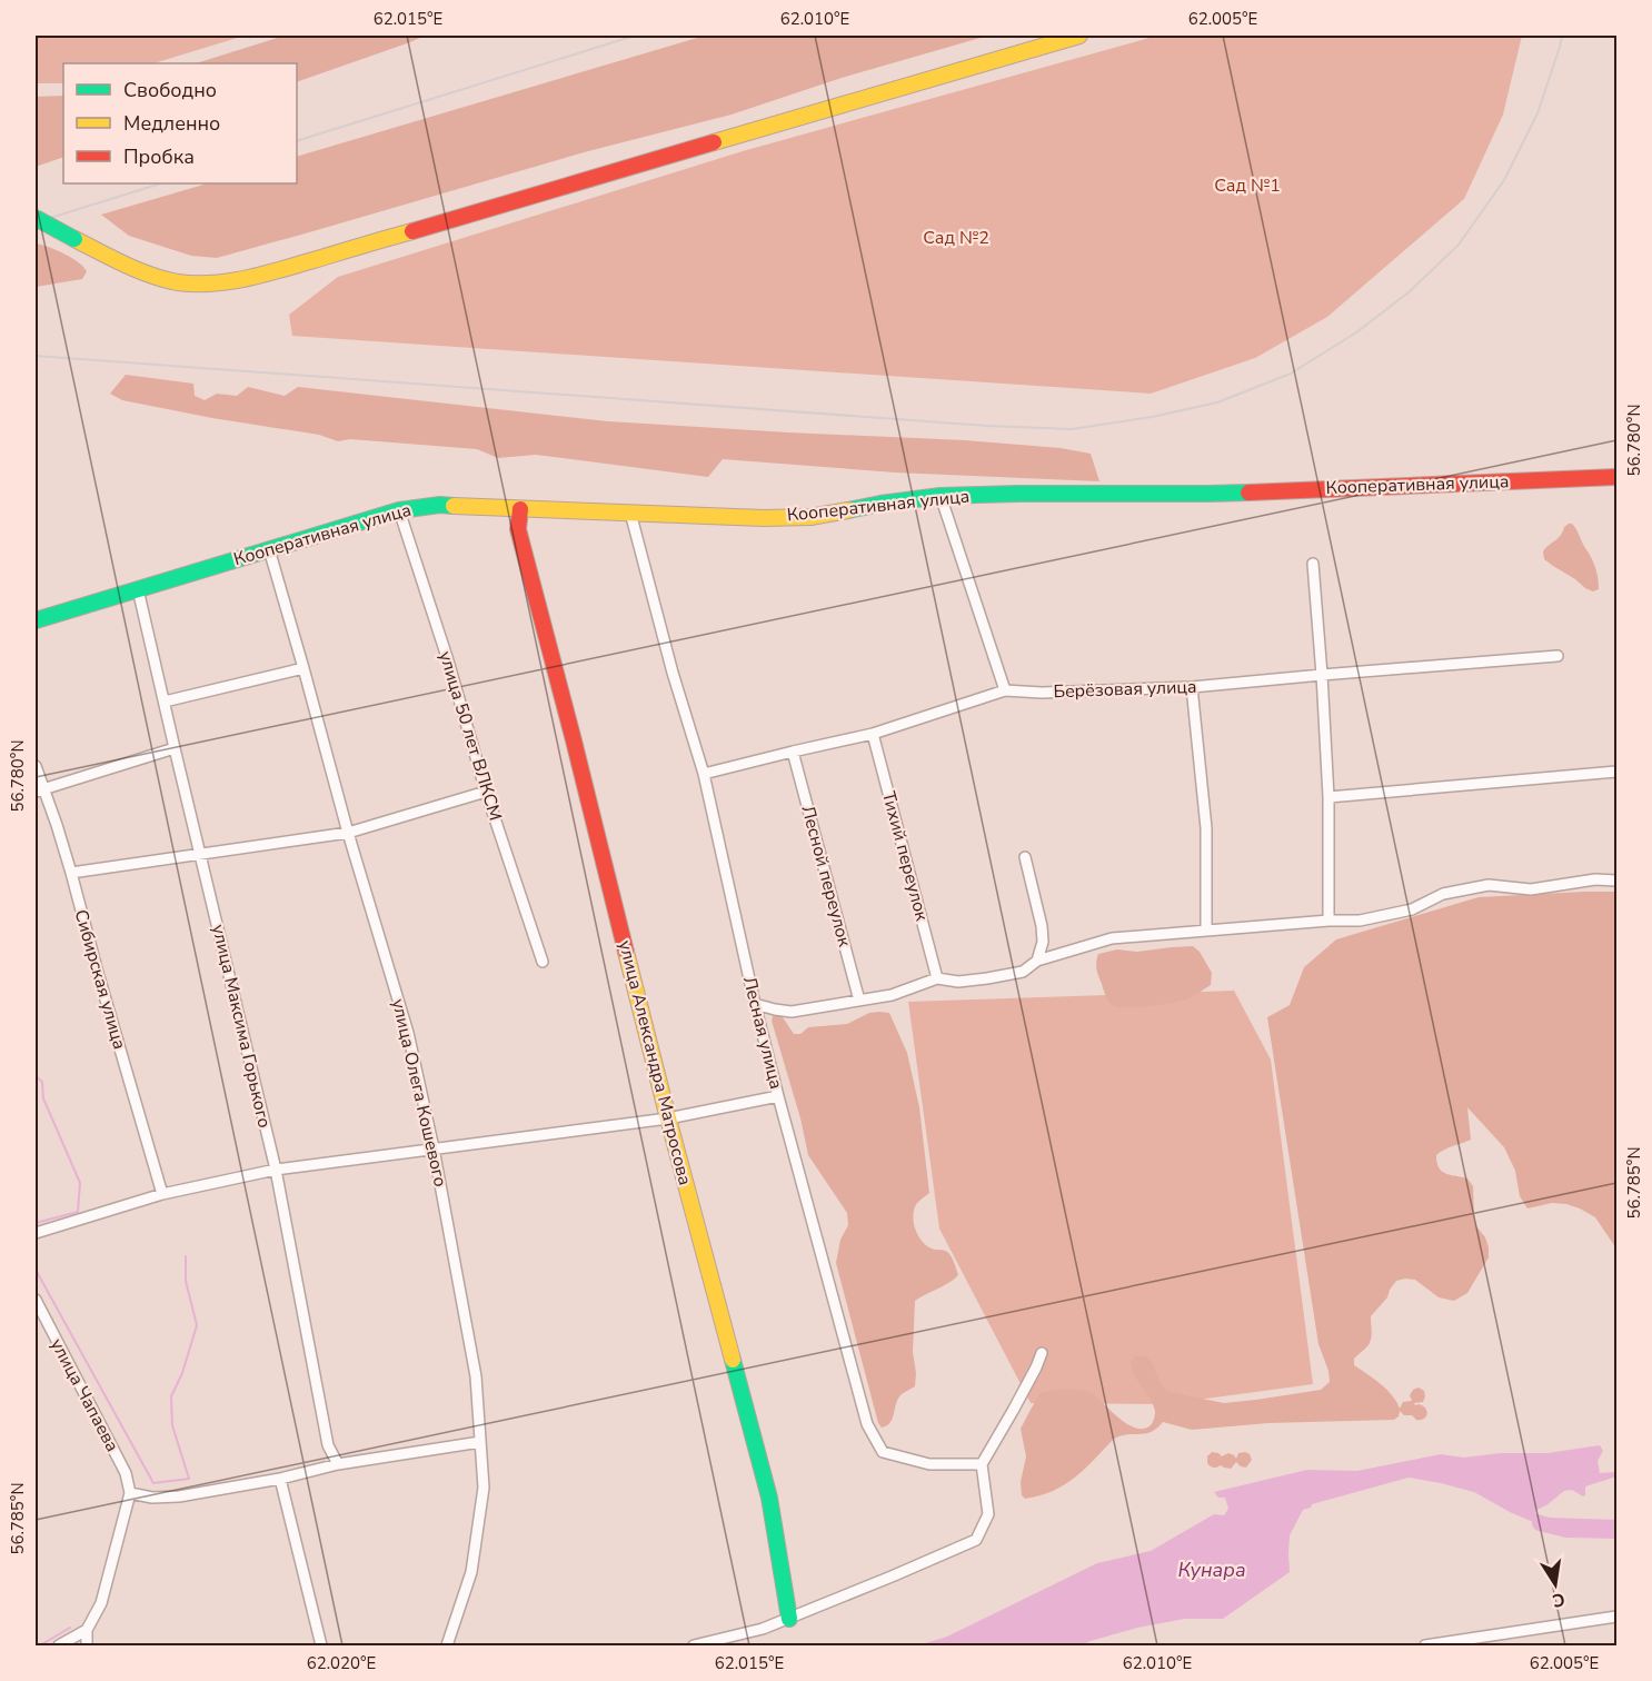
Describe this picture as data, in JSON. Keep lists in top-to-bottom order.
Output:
{
  "streets": {
    "main road": ["Кооперативная улица", "улица Александра Матросова"],
    "street": [
      "Берёзовая улица",
      "улица 50 лет ВЛКСМ",
      "Тихий переулок",
      "Лесной переулок",
      "Сибирская улица",
      "улица Максима Горького",
      "Лесная улица",
      "улица Олега Кошевого",
      "улица Чапаева"
    ]
  },
  "crossings": [
    ["Кооперативная улица", "улица 50 лет ВЛКСМ"],
    ["Кооперативная улица", "улица Максима Горького"],
    ["Кооперативная улица", "Лесная улица"],
    ["Кооперативная улица", "улица Александра Матросова"],
    ["Кооперативная улица", "улица Олега Кошевого"],
    ["Берёзовая улица", "Тихий переулок"],
    ["Берёзовая улица", "Лесной переулок"],
    ["Берёзовая улица", "Лесная улица"]
  ],
  "water": ["Кунара"],
  "parks": ["Сад №1", "Сад №2"],
  "legend": ["Свободно", "Медленно", "Пробка"],
  "north": "bottom",
  "coordinates": [
    "62.015°E",
    "62.010°E",
    "62.005°E",
    "56.780°N",
    "56.785°N",
    "62.020°E"
  ]
}
